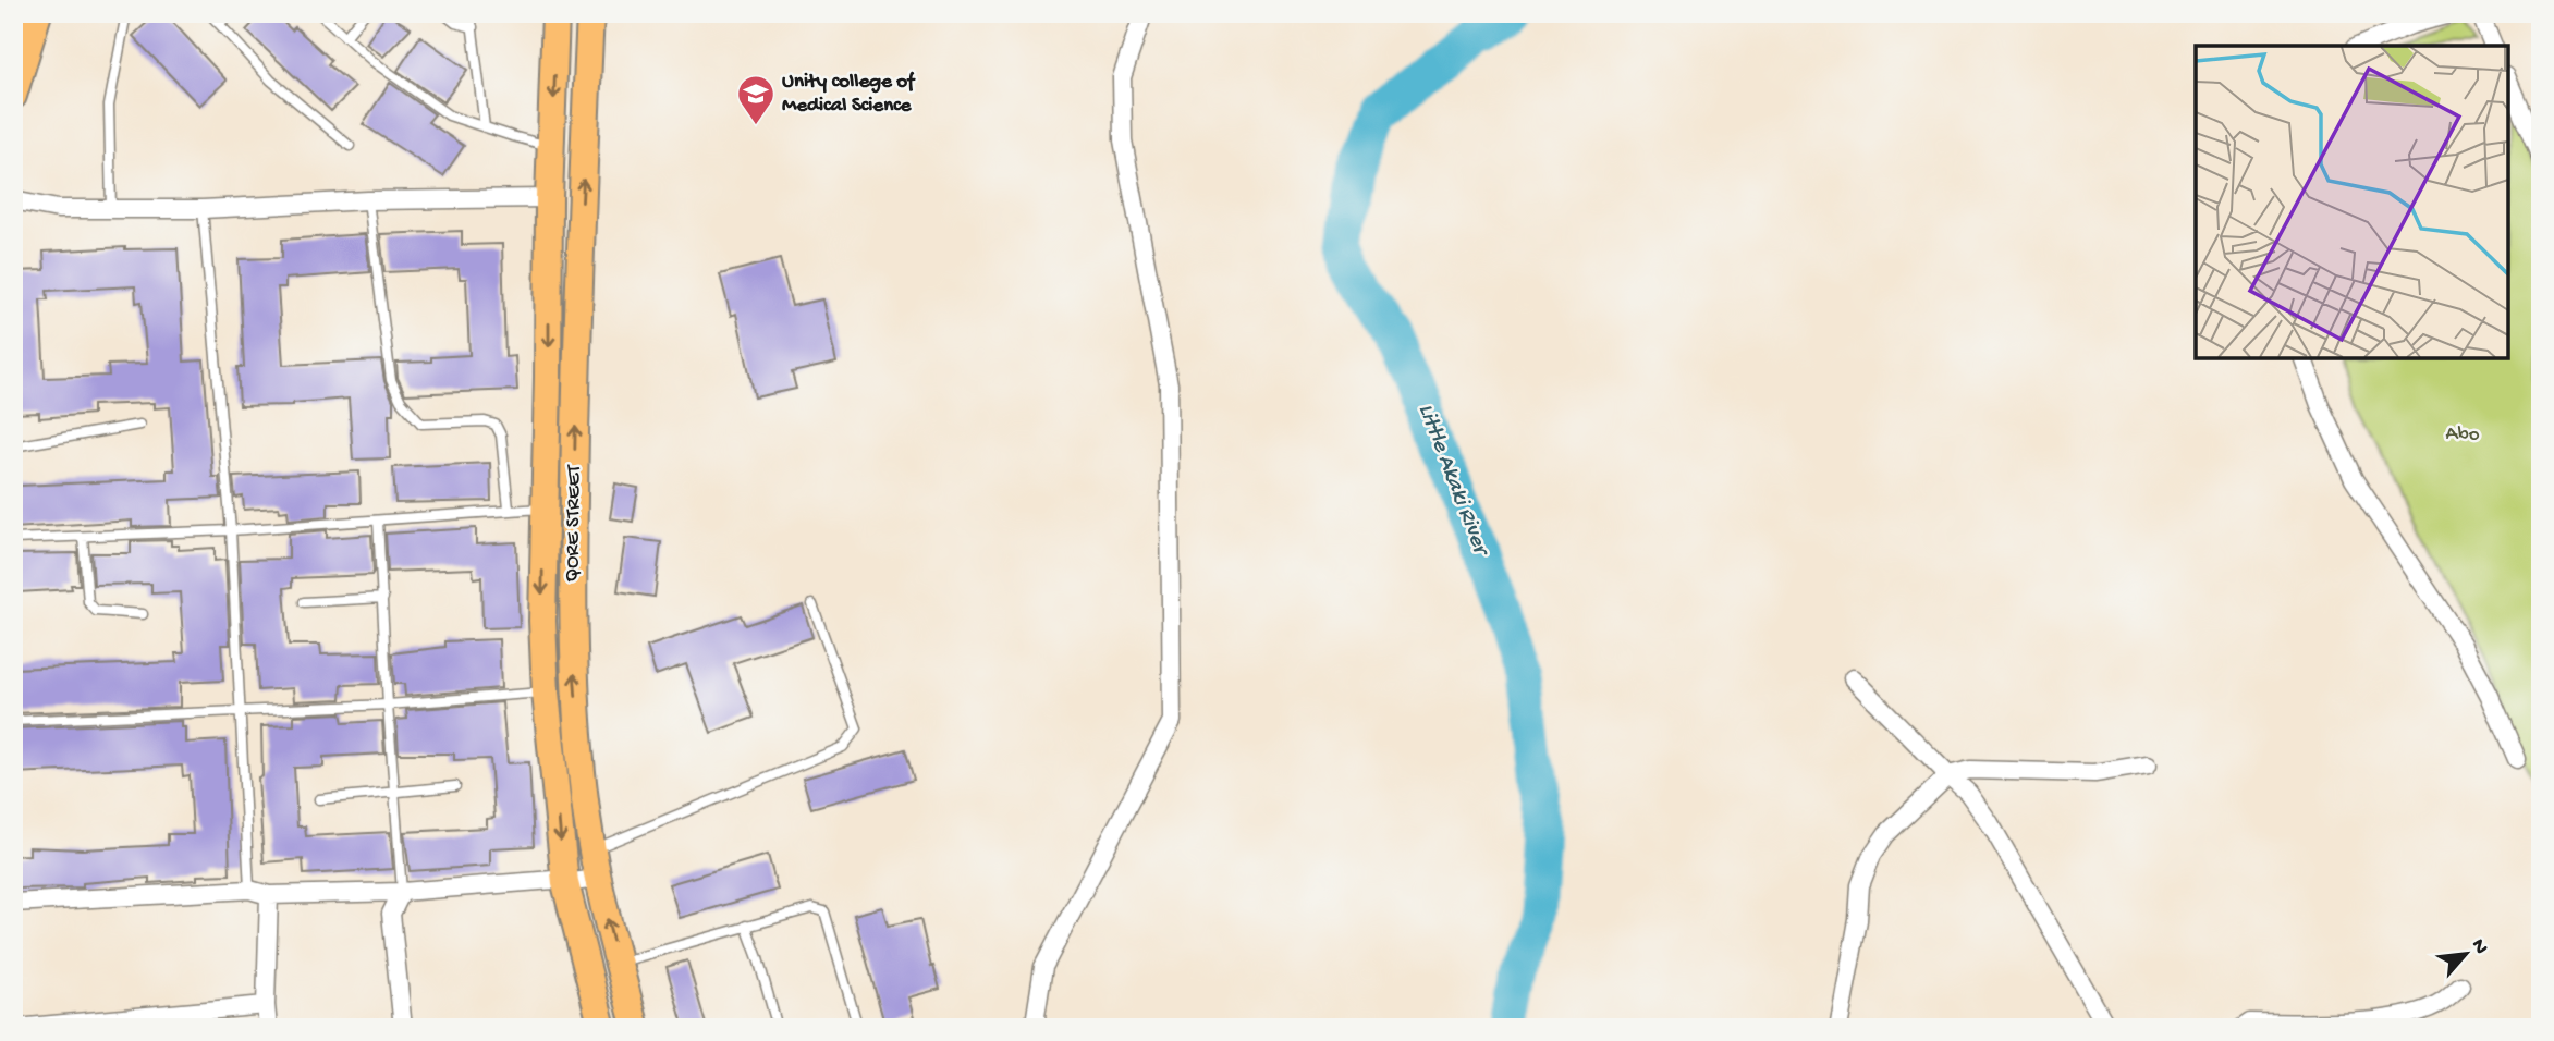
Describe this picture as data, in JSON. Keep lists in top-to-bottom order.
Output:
{
  "streets": {
    "main road": ["QORE STREET"]
  },
  "water": ["Little Akaki River"],
  "parks": ["Abo"],
  "places": {
    "school or university": ["Unity college of Medical Science"]
  },
  "north": "top right"
}
